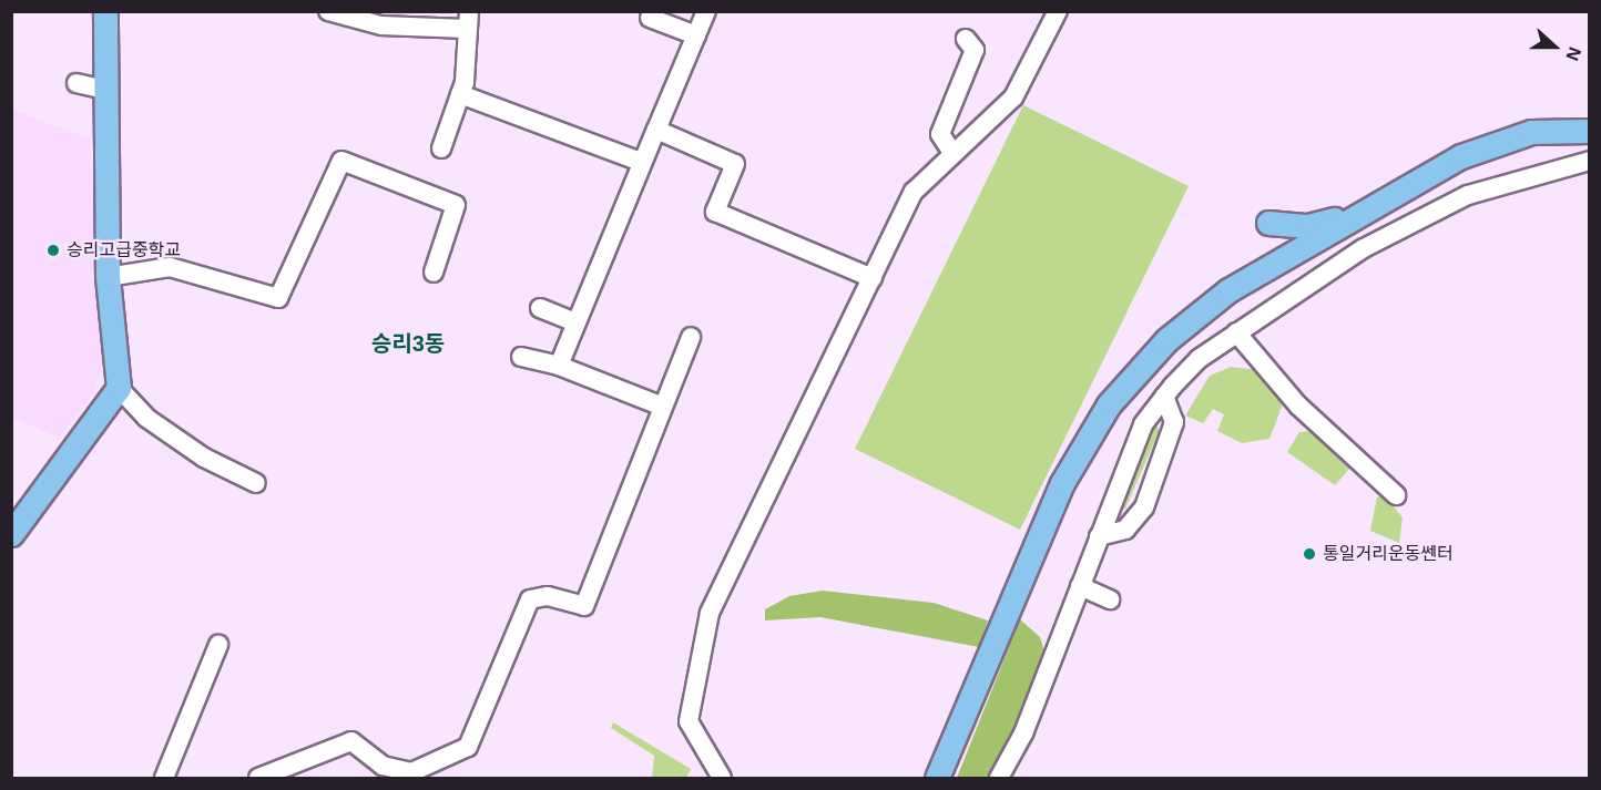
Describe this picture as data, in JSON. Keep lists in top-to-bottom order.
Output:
{
  "districts": ["승리3동"],
  "places": ["승리고급중학교", "통일거리운동쎈터"],
  "north": "right"
}
